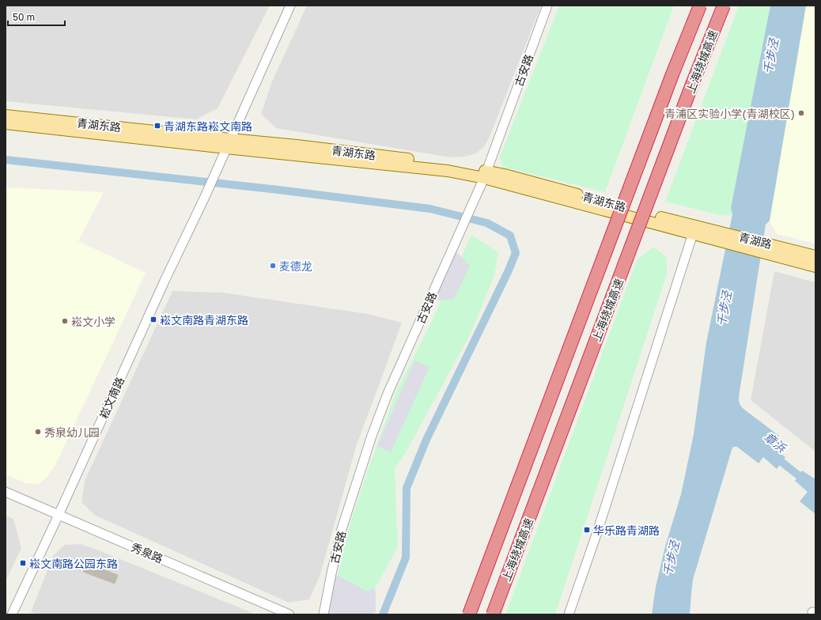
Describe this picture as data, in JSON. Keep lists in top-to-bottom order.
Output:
{
  "streets": {
    "highway": ["上海绕城高速"],
    "main road": ["青湖东路", "青湖路"],
    "street": ["古安路", "崧文南路", "秀泉路"]
  },
  "crossings": [
    ["古安路", "青湖东路"],
    ["青湖东路", "青湖路"],
    ["青湖东路", "崧文南路"],
    ["崧文南路", "秀泉路"]
  ],
  "water": ["千步泾", "章浜"],
  "places": {
    "other": [
      "青浦区实验小学(青湖校区)",
      "麦德龙",
      "崧文小学",
      "秀泉幼儿园"
    ],
    "transit": [
      "青湖东路崧文南路",
      "崧文南路青湖东路",
      "华乐路青湖路",
      "崧文南路公园东路"
    ]
  },
  "scale_bar": "50 m"
}
